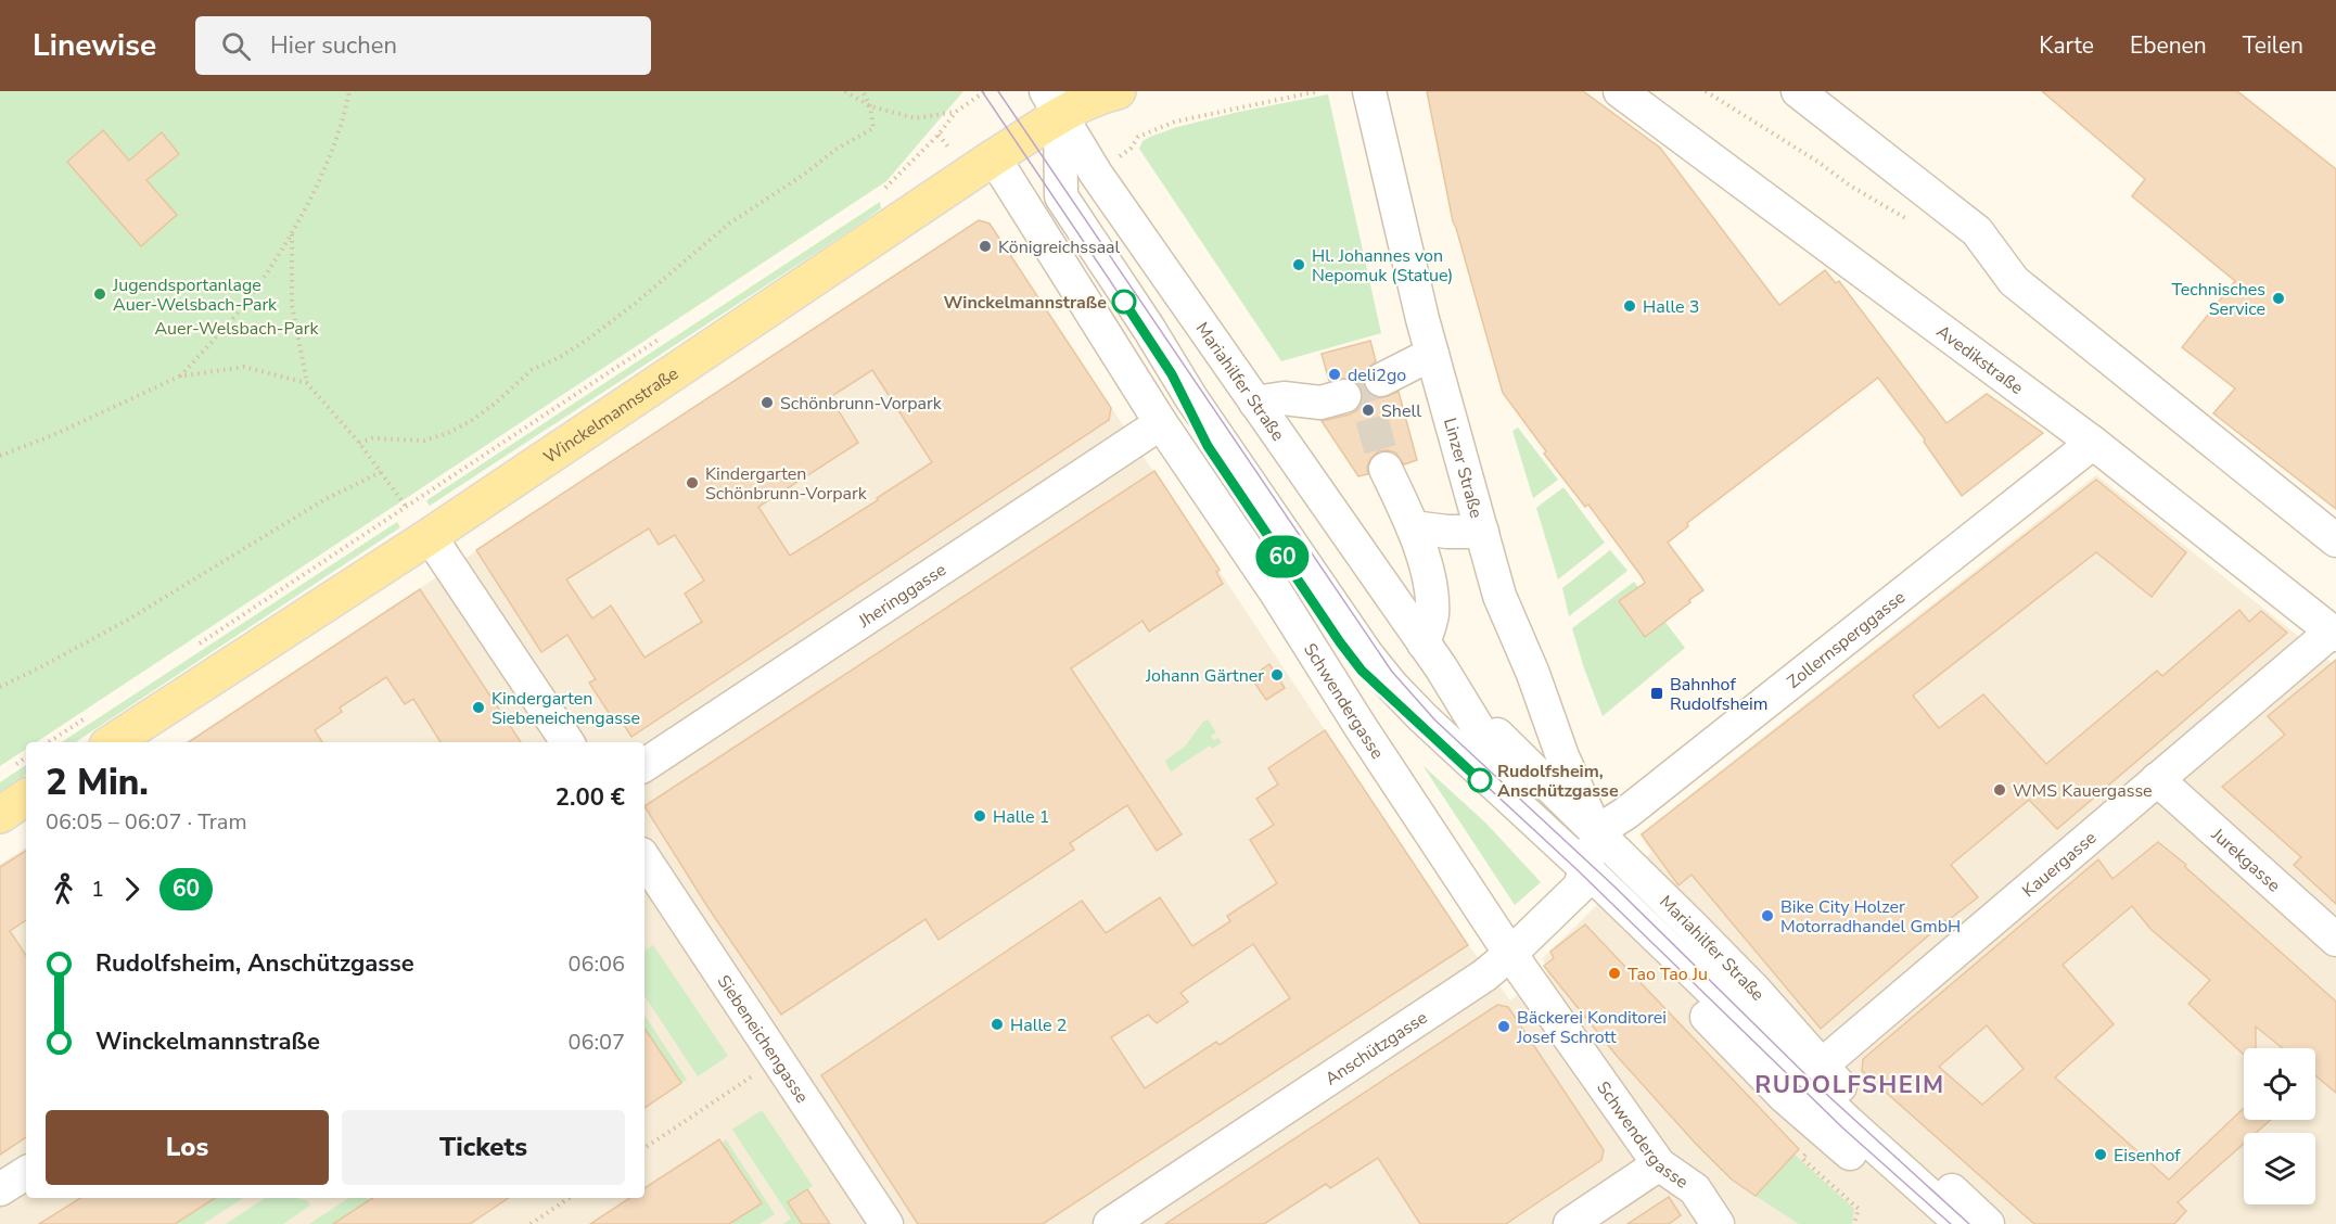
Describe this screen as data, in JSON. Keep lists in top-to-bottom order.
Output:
{
  "streets": {
    "main road": ["Winckelmannstraße"],
    "street": [
      "Avedikstraße",
      "Mariahilfer Straße",
      "Linzer Straße",
      "Jheringgasse",
      "Zollernsperggasse",
      "Schwendergasse",
      "Jurekgasse",
      "Kauergasse",
      "Siebeneichengasse",
      "Anschützgasse"
    ]
  },
  "crossings": [
    ["Avedikstraße", "Zollernsperggasse"],
    ["Avedikstraße", "Kauergasse"],
    ["Mariahilfer Straße", "Winckelmannstraße"],
    ["Mariahilfer Straße", "Linzer Straße"],
    ["Mariahilfer Straße", "Zollernsperggasse"],
    ["Mariahilfer Straße", "Kauergasse"],
    ["Mariahilfer Straße", "Anschützgasse"],
    ["Winckelmannstraße", "Schwendergasse"],
    ["Linzer Straße", "Zollernsperggasse"],
    ["Linzer Straße", "Anschützgasse"],
    ["Jheringgasse", "Schwendergasse"],
    ["Zollernsperggasse", "Anschützgasse"],
    ["Schwendergasse", "Anschützgasse"],
    ["Jurekgasse", "Kauergasse"]
  ],
  "districts": ["RUDOLFSHEIM"],
  "parks": ["Auer-Welsbach-Park"],
  "places": {
    "other": [
      "Königreichssaal",
      "Hl. Johannes von Nepomuk (Statue)",
      "Jugendsportanlage Auer-Welsbach-Park",
      "Technisches Service",
      "Winckelmannstraße",
      "Halle 3",
      "deli2go",
      "Schönbrunn-Vorpark",
      "Shell",
      "Kindergarten Schönbrunn-Vorpark",
      "Johann Gärtner",
      "Kindergarten Siebeneichengasse",
      "Rudolfsheim, Anschützgasse",
      "WMS Kauergasse",
      "Halle 1",
      "Bike City Holzer Motorradhandel GmbH",
      "Tao Tao Ju",
      "Halle 2",
      "Bäckerei Konditorei Josef Schrott",
      "Eisenhof"
    ],
    "transit": ["Bahnhof Rudolfsheim"]
  },
  "lines": ["tram line 60"],
  "page": {
    "header": "Linewise",
    "search": "Hier suchen",
    "nav": ["Karte", "Ebenen", "Teilen"],
    "on_map": "60",
    "heading": ["2 Min.", "06:05 – 06:07 · Tram", "2.00 €"],
    "legs": ["1", "60"],
    "list": [
      {
        "name": "Rudolfsheim, Anschützgasse",
        "value": "06:06"
      },
      {
        "name": "Winckelmannstraße",
        "value": "06:07"
      }
    ],
    "buttons": ["Los", "Tickets"]
  }
}
